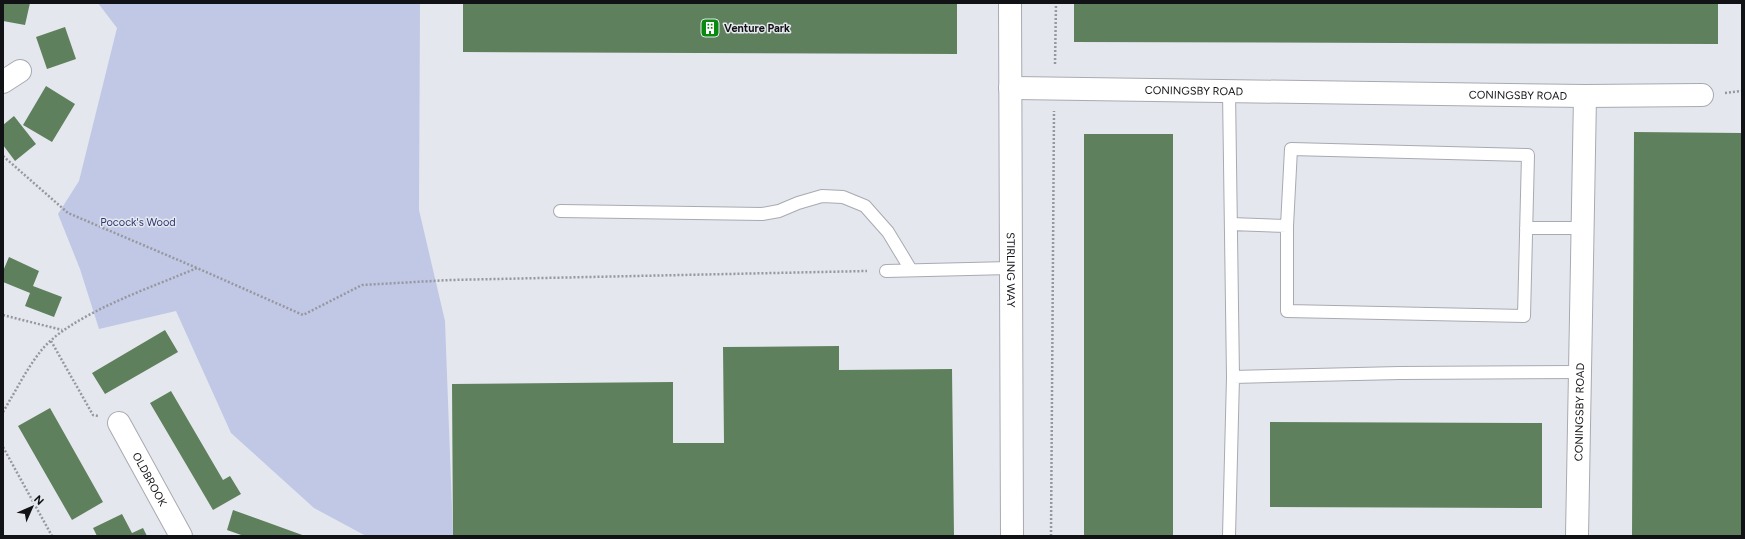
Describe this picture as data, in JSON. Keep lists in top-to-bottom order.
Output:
{
  "streets": {
    "street": ["CONINGSBY ROAD", "STIRLING WAY", "OLDBROOK"]
  },
  "crossings": [
    ["CONINGSBY ROAD", "STIRLING WAY"]
  ],
  "parks": ["Pocock's Wood"],
  "places": {
    "building": ["Venture Park"]
  },
  "north": "top right"
}
